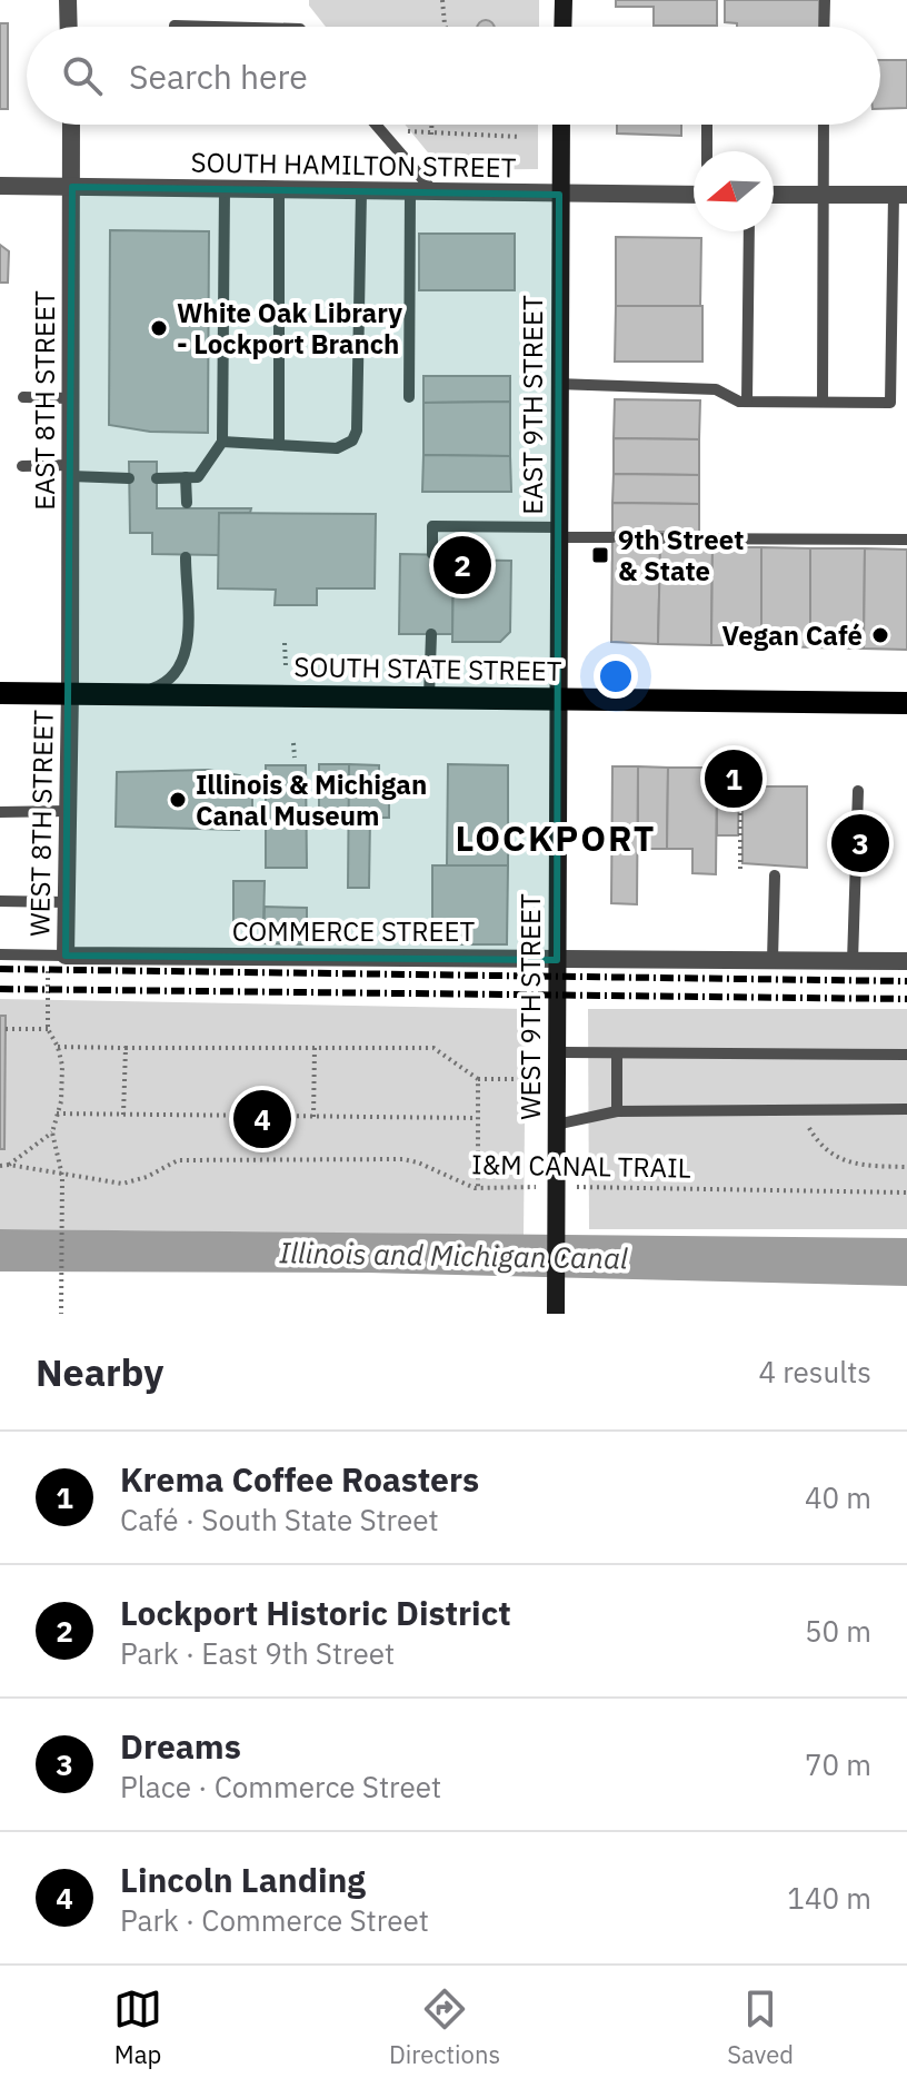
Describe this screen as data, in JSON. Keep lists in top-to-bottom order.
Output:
{
  "streets": {
    "main road": ["EAST 9TH STREET", "SOUTH STATE STREET", "WEST 9TH STREET"],
    "street": [
      "SOUTH HAMILTON STREET",
      "EAST 8TH STREET",
      "WEST 8TH STREET",
      "COMMERCE STREET"
    ],
    "path": ["I&M CANAL TRAIL"]
  },
  "crossings": [
    ["SOUTH HAMILTON STREET", "EAST 8TH STREET"],
    ["SOUTH HAMILTON STREET", "EAST 9TH STREET"],
    ["EAST 8TH STREET", "SOUTH STATE STREET"],
    ["EAST 8TH STREET", "WEST 8TH STREET"],
    ["EAST 9TH STREET", "SOUTH STATE STREET"],
    ["EAST 9TH STREET", "WEST 9TH STREET"],
    ["SOUTH STATE STREET", "WEST 8TH STREET"],
    ["SOUTH STATE STREET", "WEST 9TH STREET"],
    ["WEST 8TH STREET", "COMMERCE STREET"],
    ["COMMERCE STREET", "WEST 9TH STREET"]
  ],
  "districts": ["LOCKPORT"],
  "water": ["Illinois and Michigan Canal"],
  "places": {
    "other": ["White Oak Library - Lockport Branch", "Vegan Café", "Illinois & Michigan Canal Museum"],
    "transit": ["9th Street & State"]
  },
  "north": "left",
  "page": {
    "search": "Search here",
    "pins": [
      "2",
      "1",
      "3",
      "4"
    ],
    "heading": ["Nearby", "4 results"],
    "list": [
      {
        "mark": "1",
        "name": "Krema Coffee Roasters",
        "note": "Café · South State Street",
        "value": "40 m"
      },
      {
        "mark": "2",
        "name": "Lockport Historic District",
        "note": "Park · East 9th Street",
        "value": "50 m"
      },
      {
        "mark": "3",
        "name": "Dreams",
        "note": "Place · Commerce Street",
        "value": "70 m"
      },
      {
        "mark": "4",
        "name": "Lincoln Landing",
        "note": "Park · Commerce Street",
        "value": "140 m"
      }
    ],
    "nav": ["Map", "Directions", "Saved"]
  }
}
